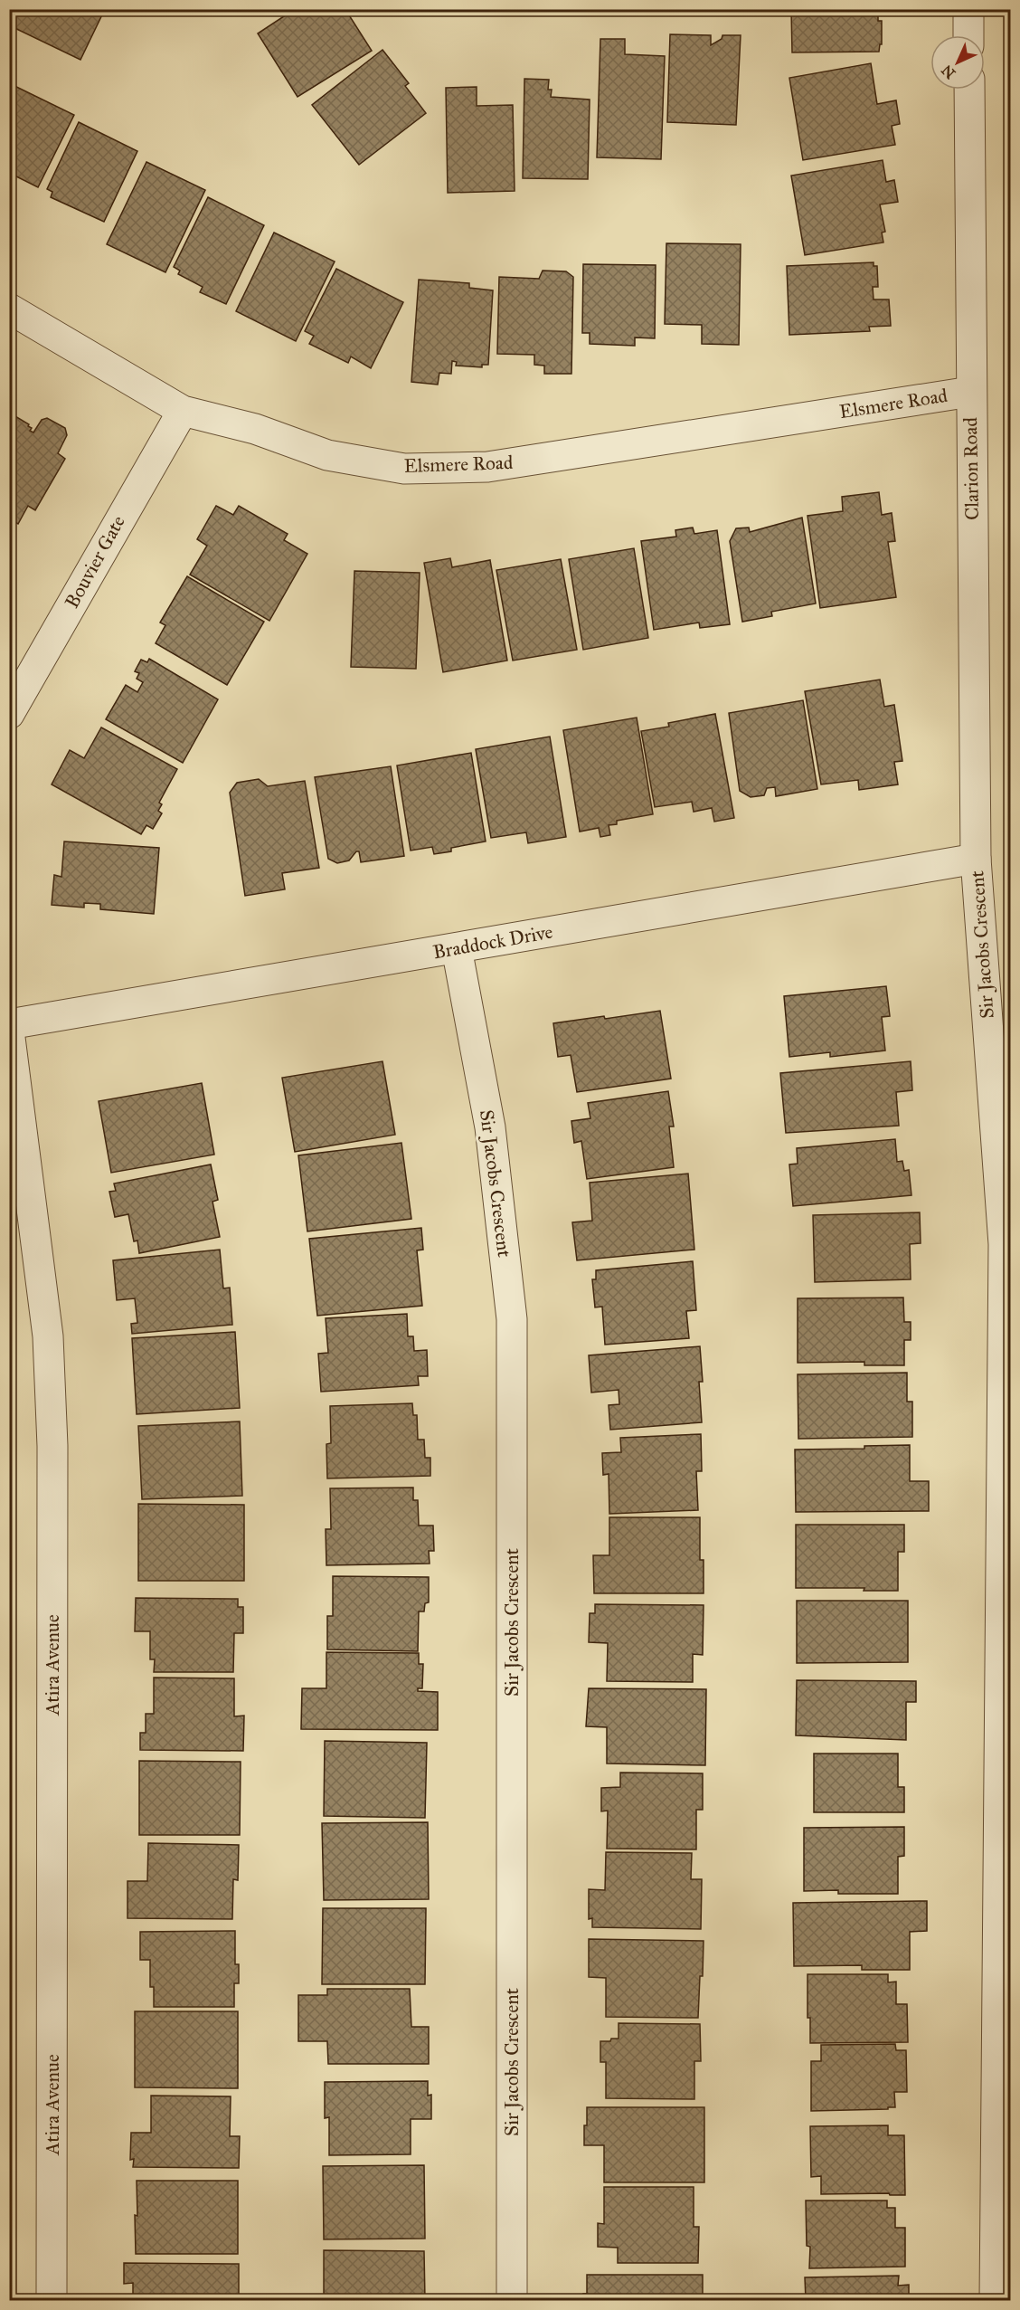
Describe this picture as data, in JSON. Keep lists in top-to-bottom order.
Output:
{
  "streets": {
    "street": [
      "Elsmere Road",
      "Clarion Road",
      "Bouvier Gate",
      "Braddock Drive",
      "Sir Jacobs Crescent",
      "Atira Avenue"
    ]
  },
  "crossings": [
    ["Elsmere Road", "Clarion Road"],
    ["Elsmere Road", "Bouvier Gate"],
    ["Clarion Road", "Braddock Drive"],
    ["Clarion Road", "Sir Jacobs Crescent"],
    ["Braddock Drive", "Sir Jacobs Crescent"]
  ],
  "north": "bottom left"
}
